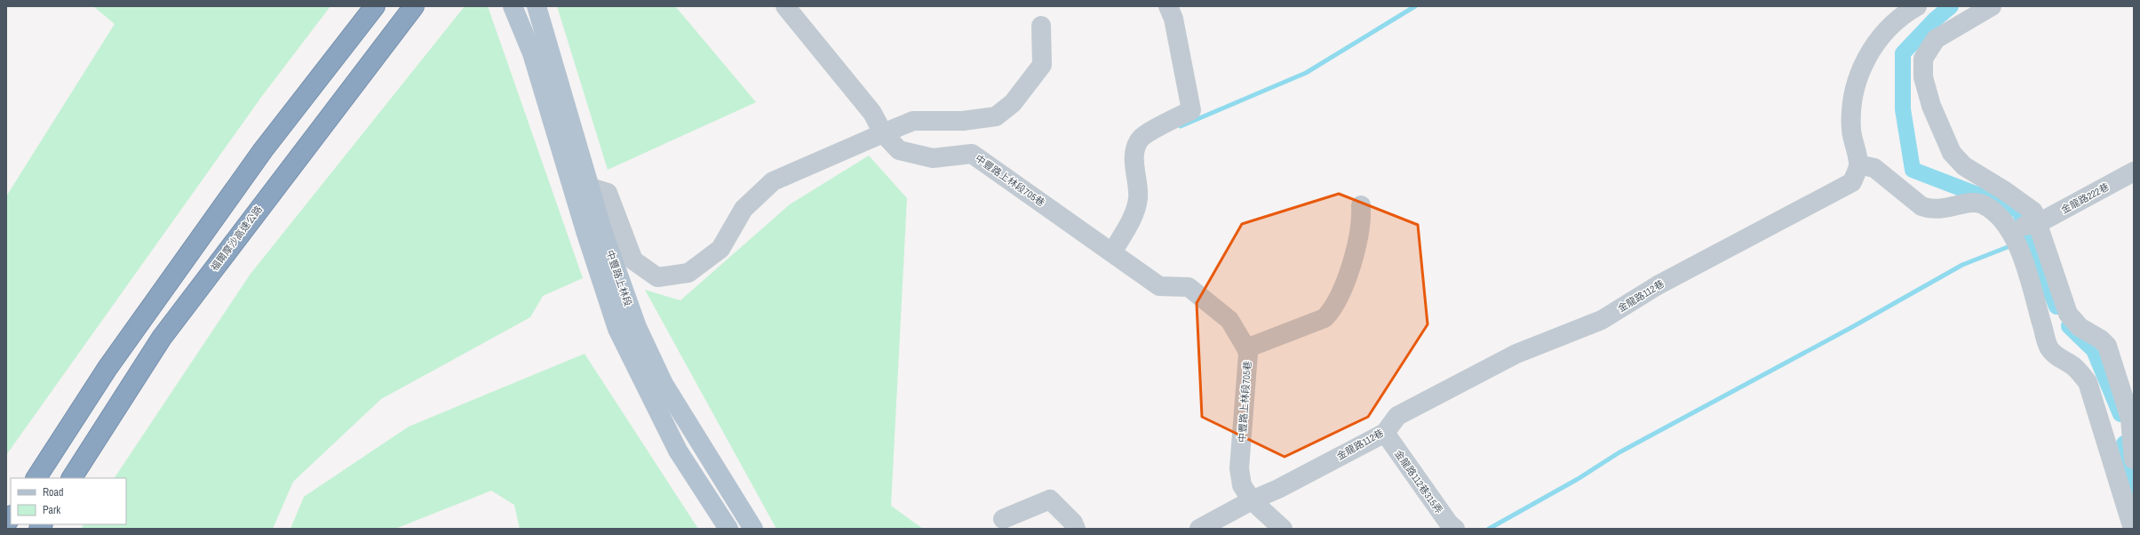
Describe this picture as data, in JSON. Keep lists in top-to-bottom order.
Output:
{
  "streets": {
    "highway": ["福爾摩沙高速公路"],
    "main road": ["中豐路上林段"],
    "lane": [
      "中豐路上林段705巷",
      "金龍路222巷",
      "金龍路112巷",
      "金龍路112巷315弄"
    ]
  },
  "crossings": [
    ["中豐路上林段705巷", "金龍路112巷"],
    ["金龍路112巷", "金龍路112巷315弄"]
  ],
  "legend": ["Road", "Park"]
}
